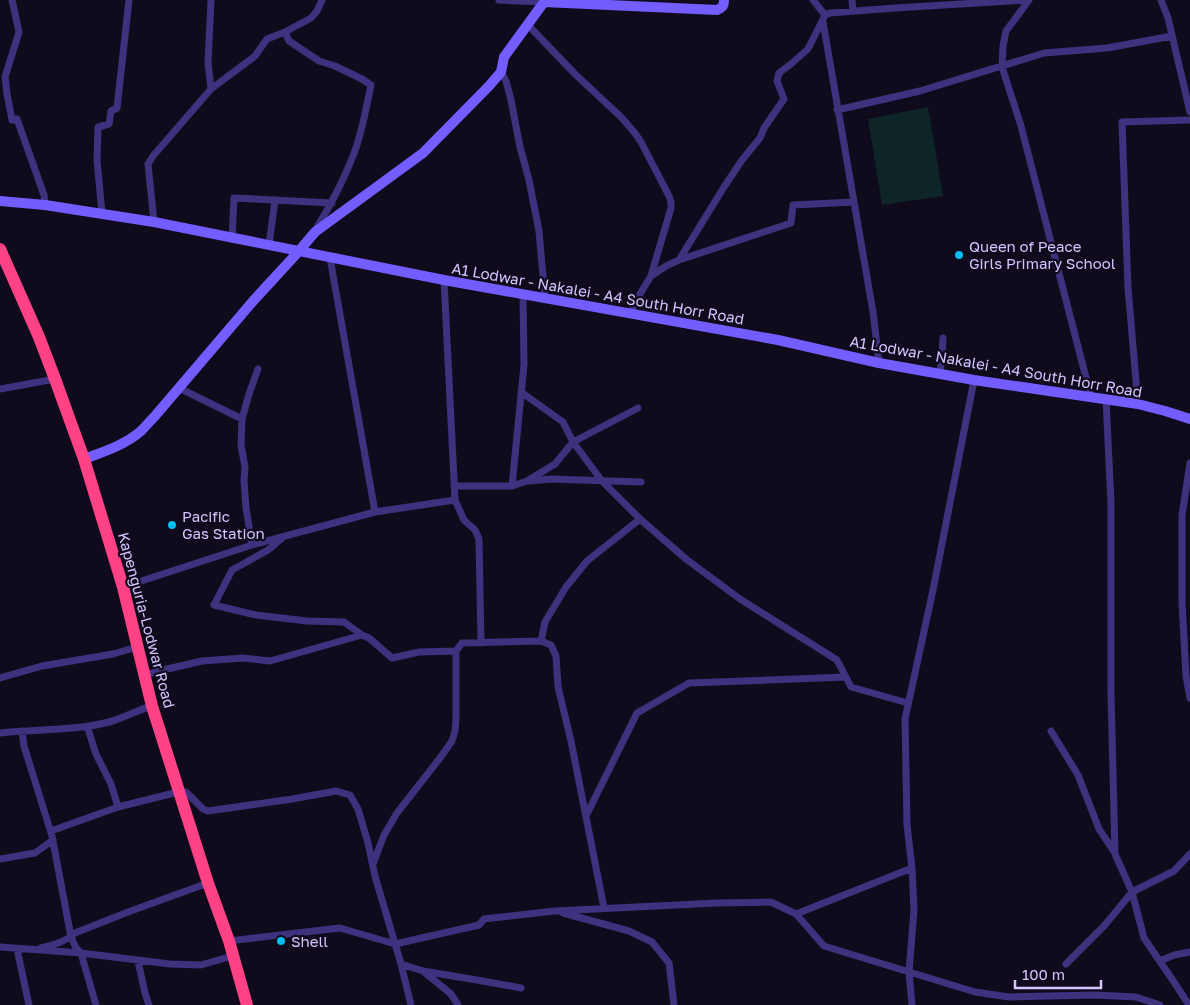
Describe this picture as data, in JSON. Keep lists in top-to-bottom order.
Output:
{
  "streets": {
    "highway": ["Kapenguria-Lodwar Road"],
    "main road": ["A1 Lodwar - Nakalei - A4 South Horr Road"]
  },
  "places": ["Queen of Peace Girls Primary School", "Pacific Gas Station", "Shell"],
  "scale_bar": "100 m"
}
